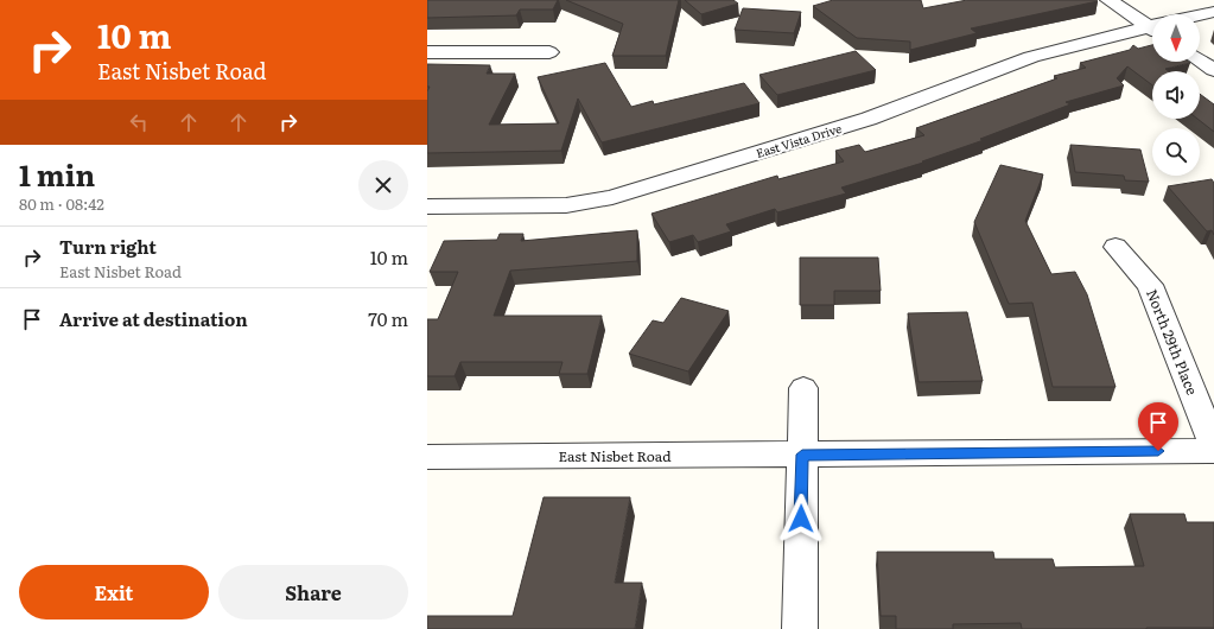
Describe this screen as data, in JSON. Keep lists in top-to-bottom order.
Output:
{
  "streets": {
    "street": ["East Vista Drive", "North 29th Place", "East Nisbet Road"]
  },
  "north": "bottom",
  "page": {
    "turn": ["10 m", "East Nisbet Road"],
    "heading": ["1 min", "80 m · 08:42"],
    "list": [
      {
        "name": "Turn right",
        "note": "East Nisbet Road",
        "value": "10 m"
      },
      {
        "name": "Arrive at destination",
        "value": "70 m"
      }
    ],
    "buttons": ["Exit", "Share"]
  }
}
